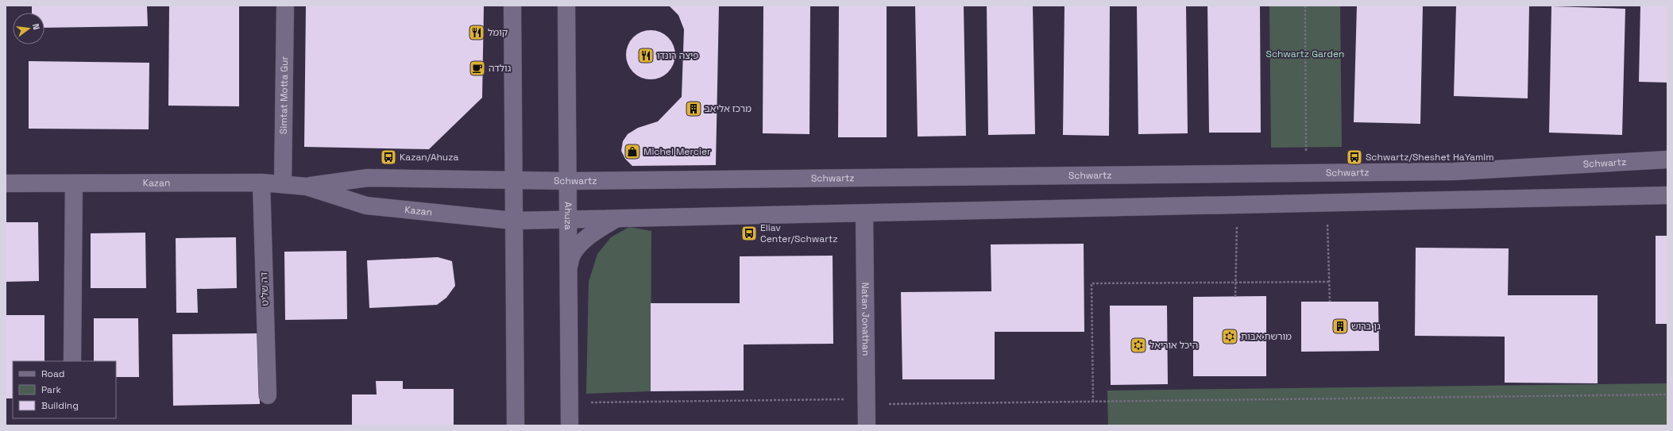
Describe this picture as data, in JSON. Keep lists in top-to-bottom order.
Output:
{
  "streets": {
    "street": [
      "Simtat Motta Gur",
      "Schwartz",
      "Kazan",
      "Ahuza",
      "דה שליט",
      "Natan Jonathan"
    ]
  },
  "crossings": [
    ["Simtat Motta Gur", "Kazan"],
    ["Schwartz", "Kazan"],
    ["Schwartz", "Ahuza"],
    ["Kazan", "דה שליט"]
  ],
  "parks": ["Schwartz Garden"],
  "places": {
    "restaurant": ["קומל", "פיצה רונדו"],
    "cafe": ["גולדה"],
    "building": ["מרכז אליאב", "גן ברוש"],
    "shop": ["Michel Mercier"],
    "bus stop": ["Kazan/Ahuza", "Schwartz/Sheshet HaYamim", "Eliav Center/Schwartz"],
    "synagogue": ["מורשת אבות", "היכל אוריאל"]
  },
  "legend": ["Road", "Park", "Building"],
  "north": "right"
}
